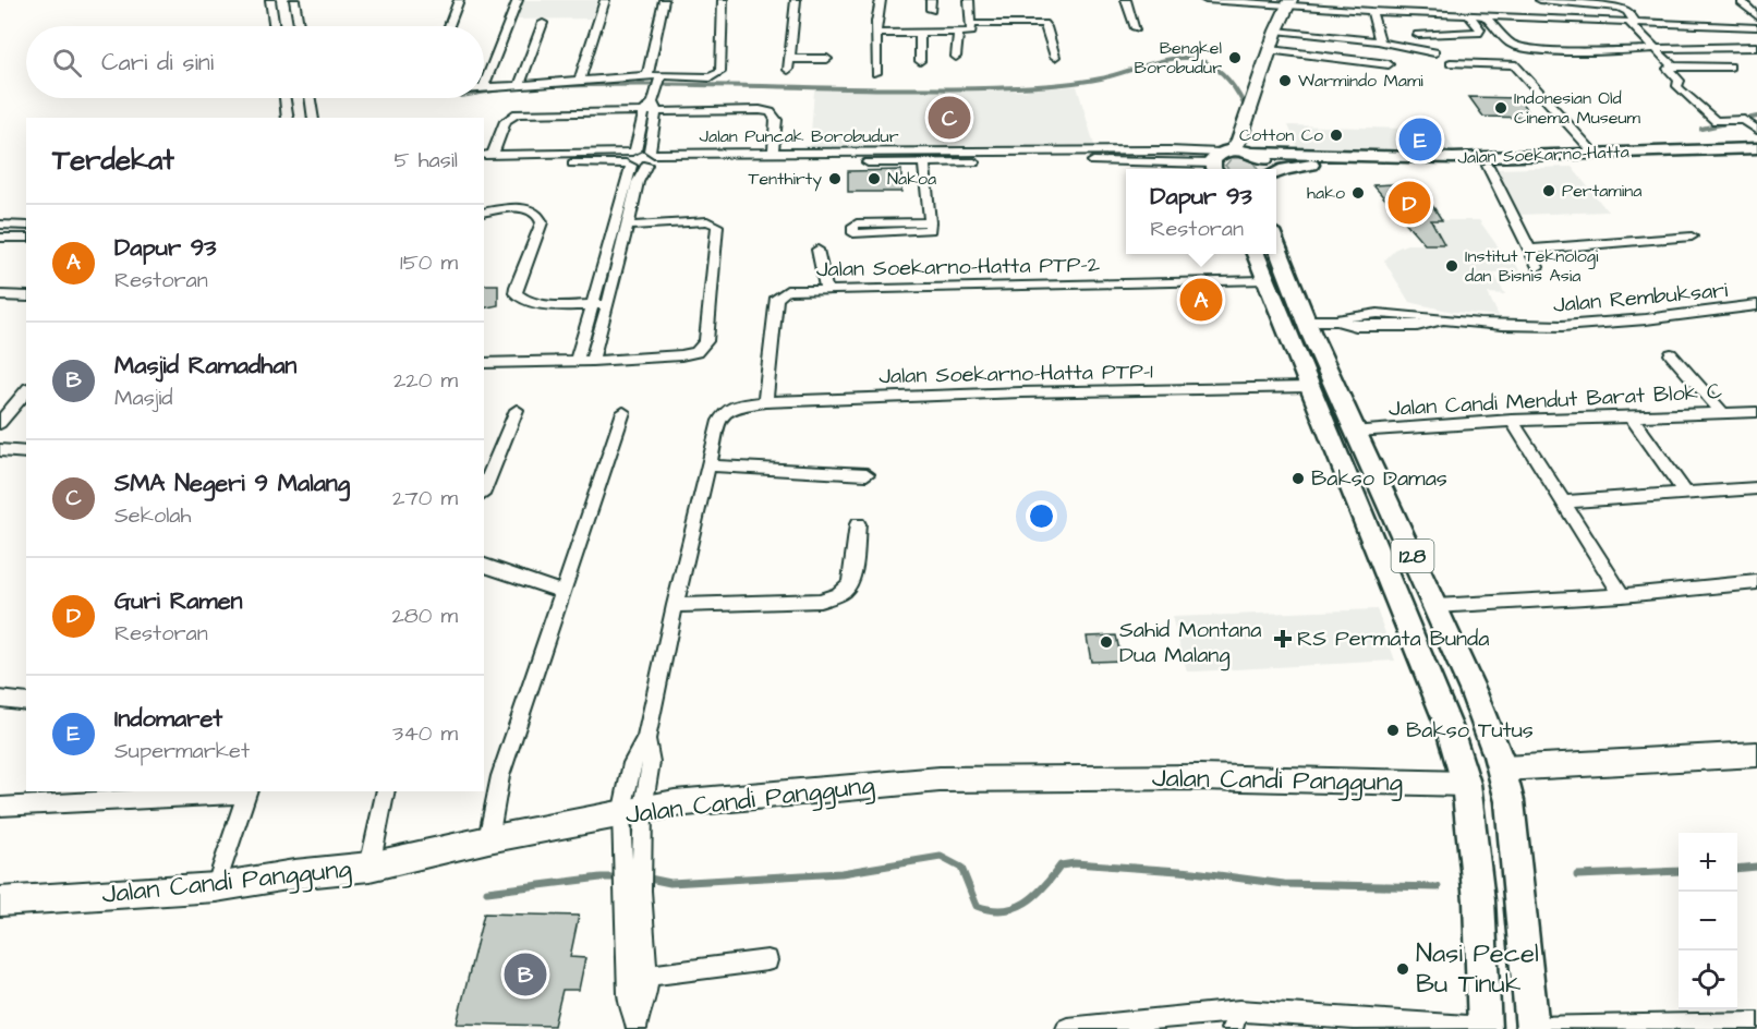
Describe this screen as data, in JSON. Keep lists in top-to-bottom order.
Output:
{
  "streets": {
    "main road": ["Jalan Soekarno-Hatta", "128", "Jalan Candi Panggung"],
    "street": [
      "Jalan Puncak Borobudur",
      "Jalan Soekarno-Hatta PTP-2",
      "Jalan Rembuksari",
      "Jalan Soekarno-Hatta PTP-1",
      "Jalan Candi Mendut Barat Blok C"
    ]
  },
  "crossings": [
    ["Jalan Puncak Borobudur", "Jalan Soekarno-Hatta"],
    ["Jalan Soekarno-Hatta PTP-2", "Jalan Soekarno-Hatta PTP-1"],
    ["Jalan Soekarno-Hatta PTP-2", "128"],
    ["Jalan Rembuksari", "128"],
    ["Jalan Soekarno-Hatta PTP-1", "128"],
    ["Jalan Candi Mendut Barat Blok C", "128"],
    ["128", "Jalan Candi Panggung"]
  ],
  "places": {
    "other": [
      "Bengkel Borobudur",
      "Warmindo Mami",
      "Indonesian Old Cinema Museum",
      "Cotton Co",
      "Tenthirty",
      "Nakoa",
      "Pertamina",
      "hako",
      "Institut Teknologi dan Bisnis Asia",
      "Bakso Damas",
      "Sahid Montana Dua Malang",
      "Bakso Tutus",
      "Nasi Pecel Bu Tinuk"
    ],
    "health": ["RS Permata Bunda"]
  },
  "page": {
    "search": "Cari di sini",
    "pins": [
      "C",
      "E",
      "D",
      "A",
      "B"
    ],
    "heading": ["Terdekat", "5 hasil"],
    "popup": ["Dapur 93", "Restoran"],
    "list": [
      {
        "mark": "A",
        "name": "Dapur 93",
        "note": "Restoran",
        "value": "150 m"
      },
      {
        "mark": "B",
        "name": "Masjid Ramadhan",
        "note": "Masjid",
        "value": "220 m"
      },
      {
        "mark": "C",
        "name": "SMA Negeri 9 Malang",
        "note": "Sekolah",
        "value": "270 m"
      },
      {
        "mark": "D",
        "name": "Guri Ramen",
        "note": "Restoran",
        "value": "280 m"
      },
      {
        "mark": "E",
        "name": "Indomaret",
        "note": "Supermarket",
        "value": "340 m"
      }
    ],
    "map_buttons": ["+", "−"]
  }
}
